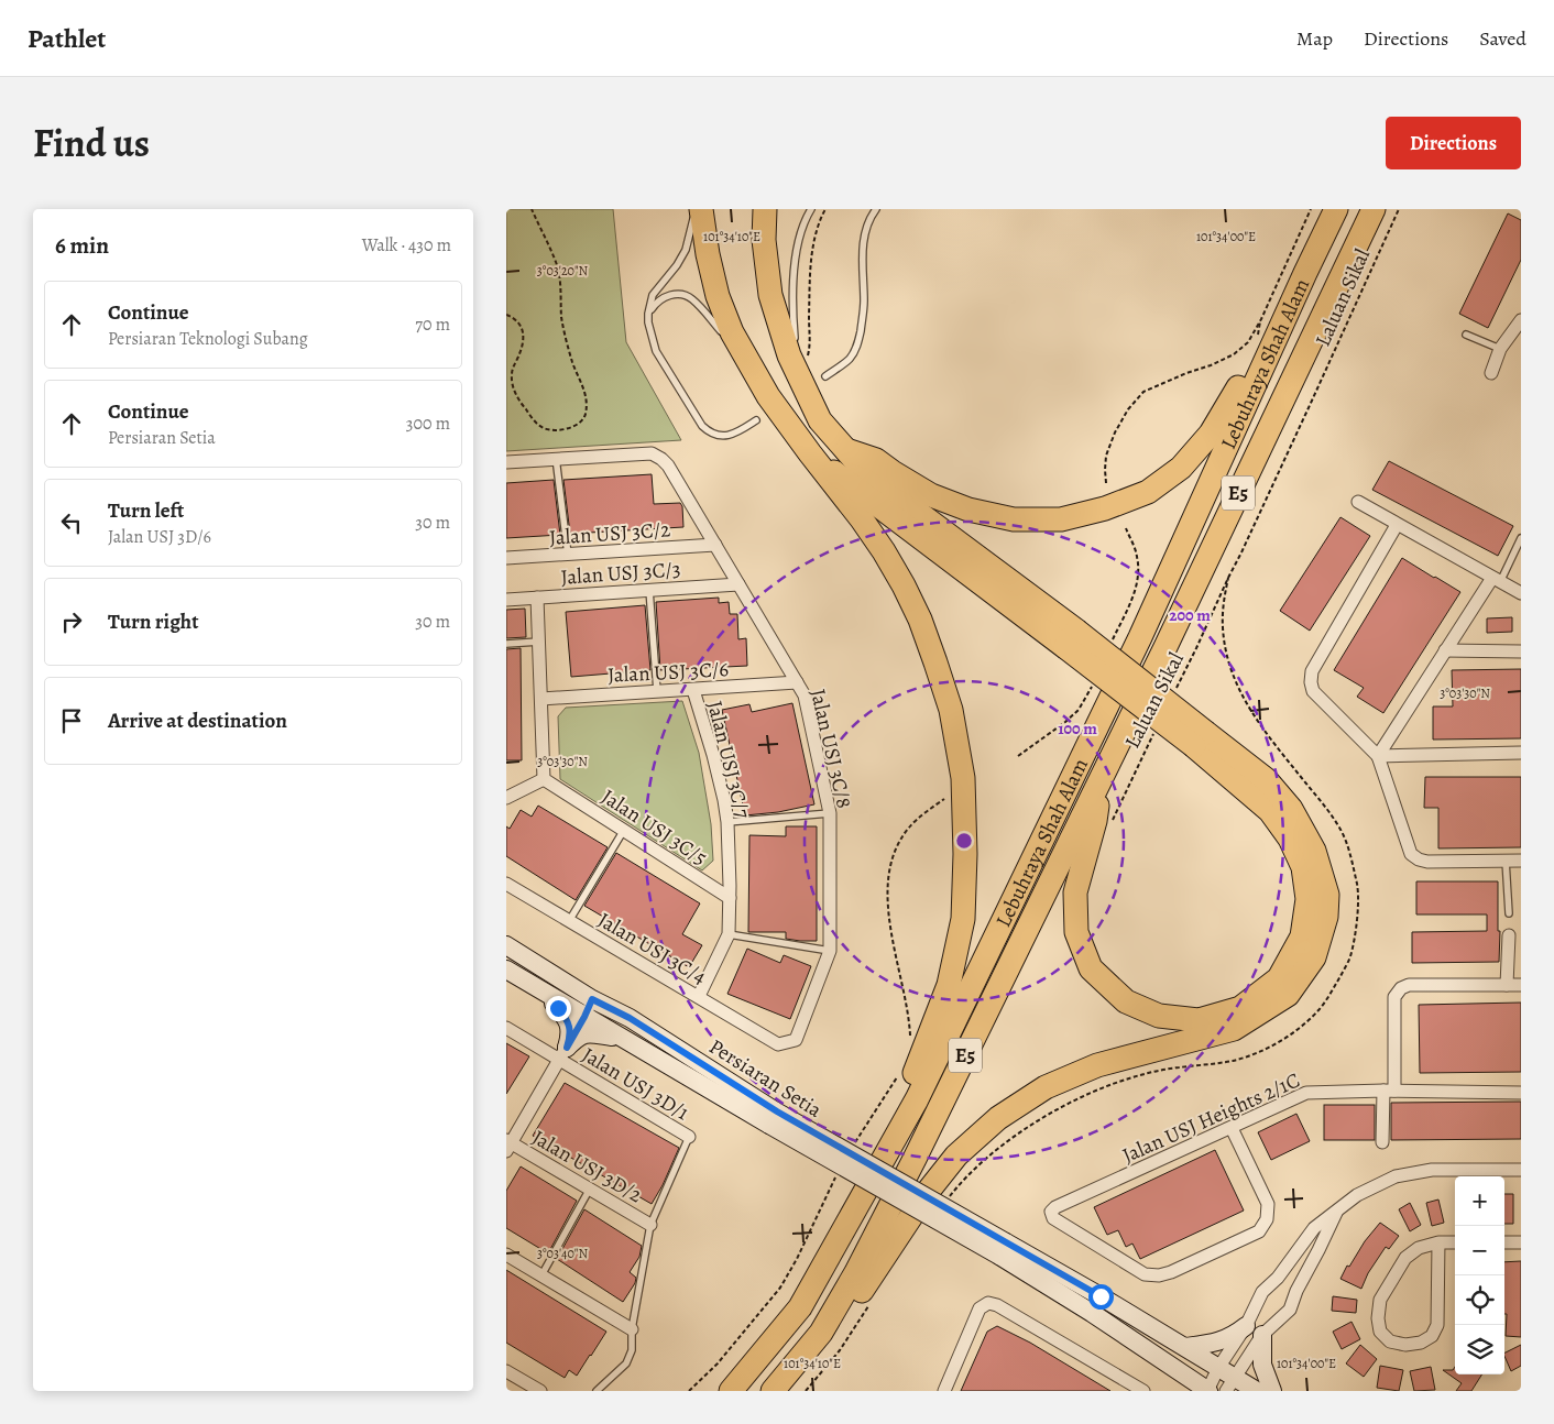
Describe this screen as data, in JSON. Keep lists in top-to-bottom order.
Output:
{
  "streets": {
    "highway": ["Lebuhraya Shah Alam", "E5"],
    "main road": ["Persiaran Setia"],
    "street": [
      "Jalan USJ 3C/2",
      "Jalan USJ 3C/3",
      "Jalan USJ 3C/6",
      "Jalan USJ 3C/8",
      "Jalan USJ 3C/7",
      "Jalan USJ 3C/5",
      "Jalan USJ 3C/4",
      "Jalan USJ 3D/1",
      "Jalan USJ Heights 2/1C",
      "Jalan USJ 3D/2"
    ],
    "path": ["Laluan Sikal"]
  },
  "crossings": [
    ["Jalan USJ 3C/2", "Jalan USJ 3C/8"],
    ["Jalan USJ 3C/3", "Jalan USJ 3C/8"],
    ["Jalan USJ 3C/6", "Jalan USJ 3C/8"],
    ["Jalan USJ 3C/6", "Jalan USJ 3C/7"],
    ["Jalan USJ 3C/8", "Jalan USJ 3C/4"],
    ["Jalan USJ 3C/7", "Jalan USJ 3C/5"],
    ["Jalan USJ 3C/7", "Jalan USJ 3C/4"]
  ],
  "page": {
    "header": "Pathlet",
    "nav": ["Map", "Directions", "Saved"],
    "title": "Find us",
    "buttons": "Directions",
    "heading": ["6 min", "Walk · 430 m"],
    "list": [
      ["Continue", "Persiaran Teknologi Subang", "70 m"],
      ["Continue", "Persiaran Setia", "300 m"],
      ["Turn left", "Jalan USJ 3D/6", "30 m"],
      ["Turn right", "30 m"],
      "Arrive at destination"
    ],
    "map_buttons": ["+", "−"]
  },
  "coordinates": [
    "101°34'10\"E",
    "101°34'00\"E",
    "3°03'20\"N",
    "3°03'30\"N",
    "3°03'40\"N"
  ],
  "rings": ["200 m", "100 m"]
}
